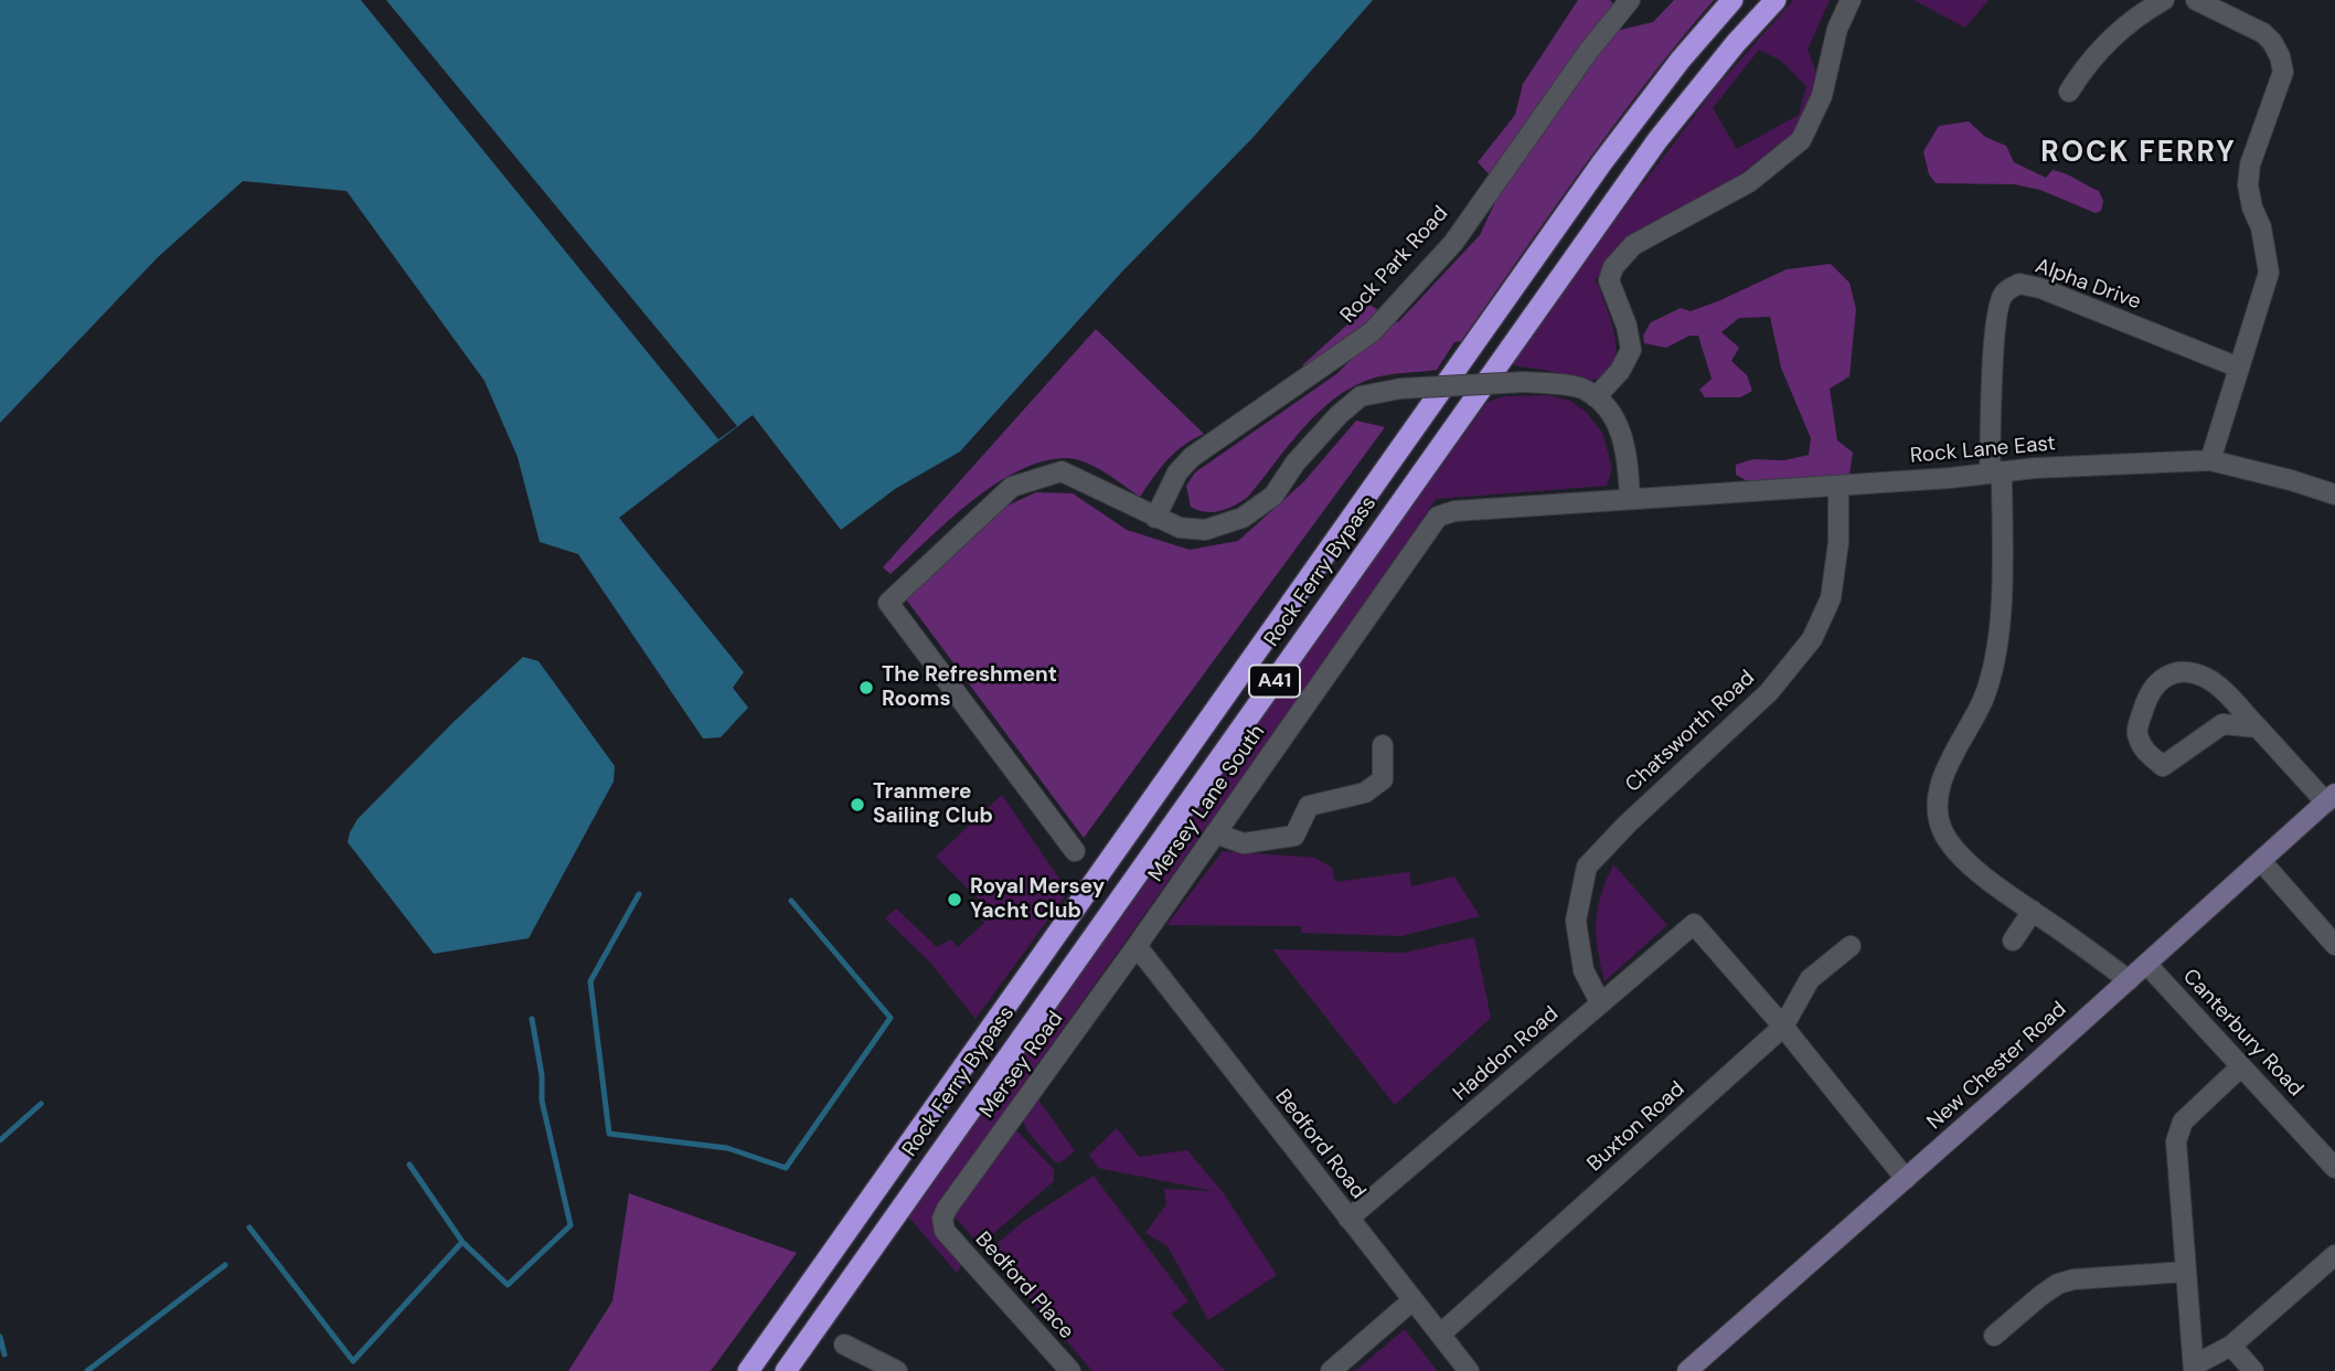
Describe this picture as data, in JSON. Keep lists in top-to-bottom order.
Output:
{
  "streets": {
    "highway": ["Rock Ferry Bypass", "A41"],
    "main road": ["New Chester Road"],
    "street": [
      "Rock Park Road",
      "Alpha Drive",
      "Rock Lane East",
      "Chatsworth Road",
      "Mersey Lane South",
      "Canterbury Road",
      "Haddon Road",
      "Mersey Road",
      "Buxton Road",
      "Bedford Road",
      "Bedford Place"
    ]
  },
  "crossings": [
    ["Alpha Drive", "Rock Lane East"],
    ["Rock Lane East", "Chatsworth Road"],
    ["Rock Lane East", "Mersey Lane South"],
    ["Chatsworth Road", "Haddon Road"],
    ["Mersey Lane South", "Mersey Road"],
    ["Canterbury Road", "New Chester Road"],
    ["Haddon Road", "Buxton Road"],
    ["Haddon Road", "Bedford Road"],
    ["Mersey Road", "Bedford Road"],
    ["Mersey Road", "Bedford Place"],
    ["Buxton Road", "Bedford Road"]
  ],
  "districts": ["ROCK FERRY"],
  "places": ["The Refreshment Rooms", "Tranmere Sailing Club", "Royal Mersey Yacht Club"]
}
